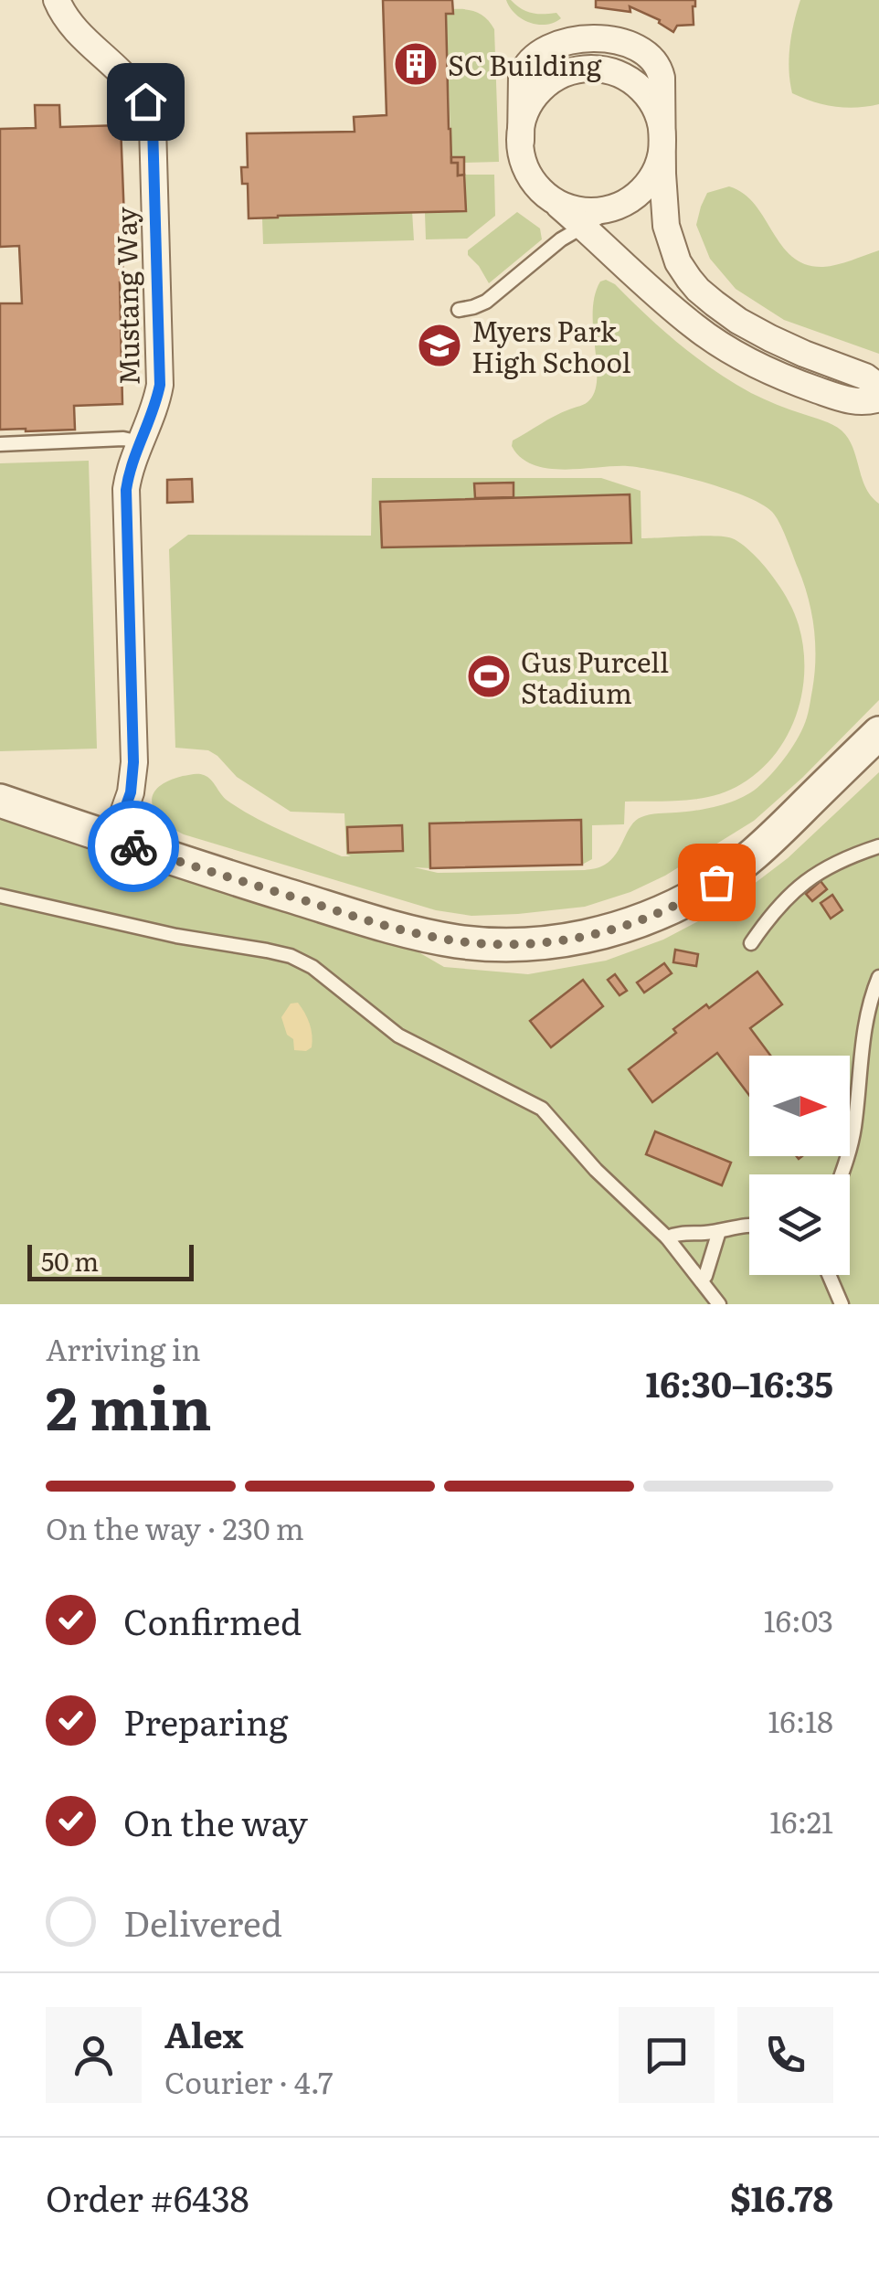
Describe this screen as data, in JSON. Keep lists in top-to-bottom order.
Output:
{
  "streets": {
    "street": ["Mustang Way"]
  },
  "places": {
    "building": ["SC Building"],
    "school or university": ["Myers Park High School"],
    "sports": ["Gus Purcell Stadium"]
  },
  "scale_bar": "50 m",
  "north": "right",
  "page": {
    "scale": "50 m",
    "heading": ["2 min", "Arriving in", "16:30–16:35"],
    "panel": [
      "Alex",
      "Courier · 4.7",
      "Order #6438",
      "$16.78"
    ],
    "bar": "On the way · 230 m",
    "list": [
      ["Confirmed", "16:03"],
      ["Preparing", "16:18"],
      ["On the way", "16:21"],
      "Delivered"
    ]
  }
}
